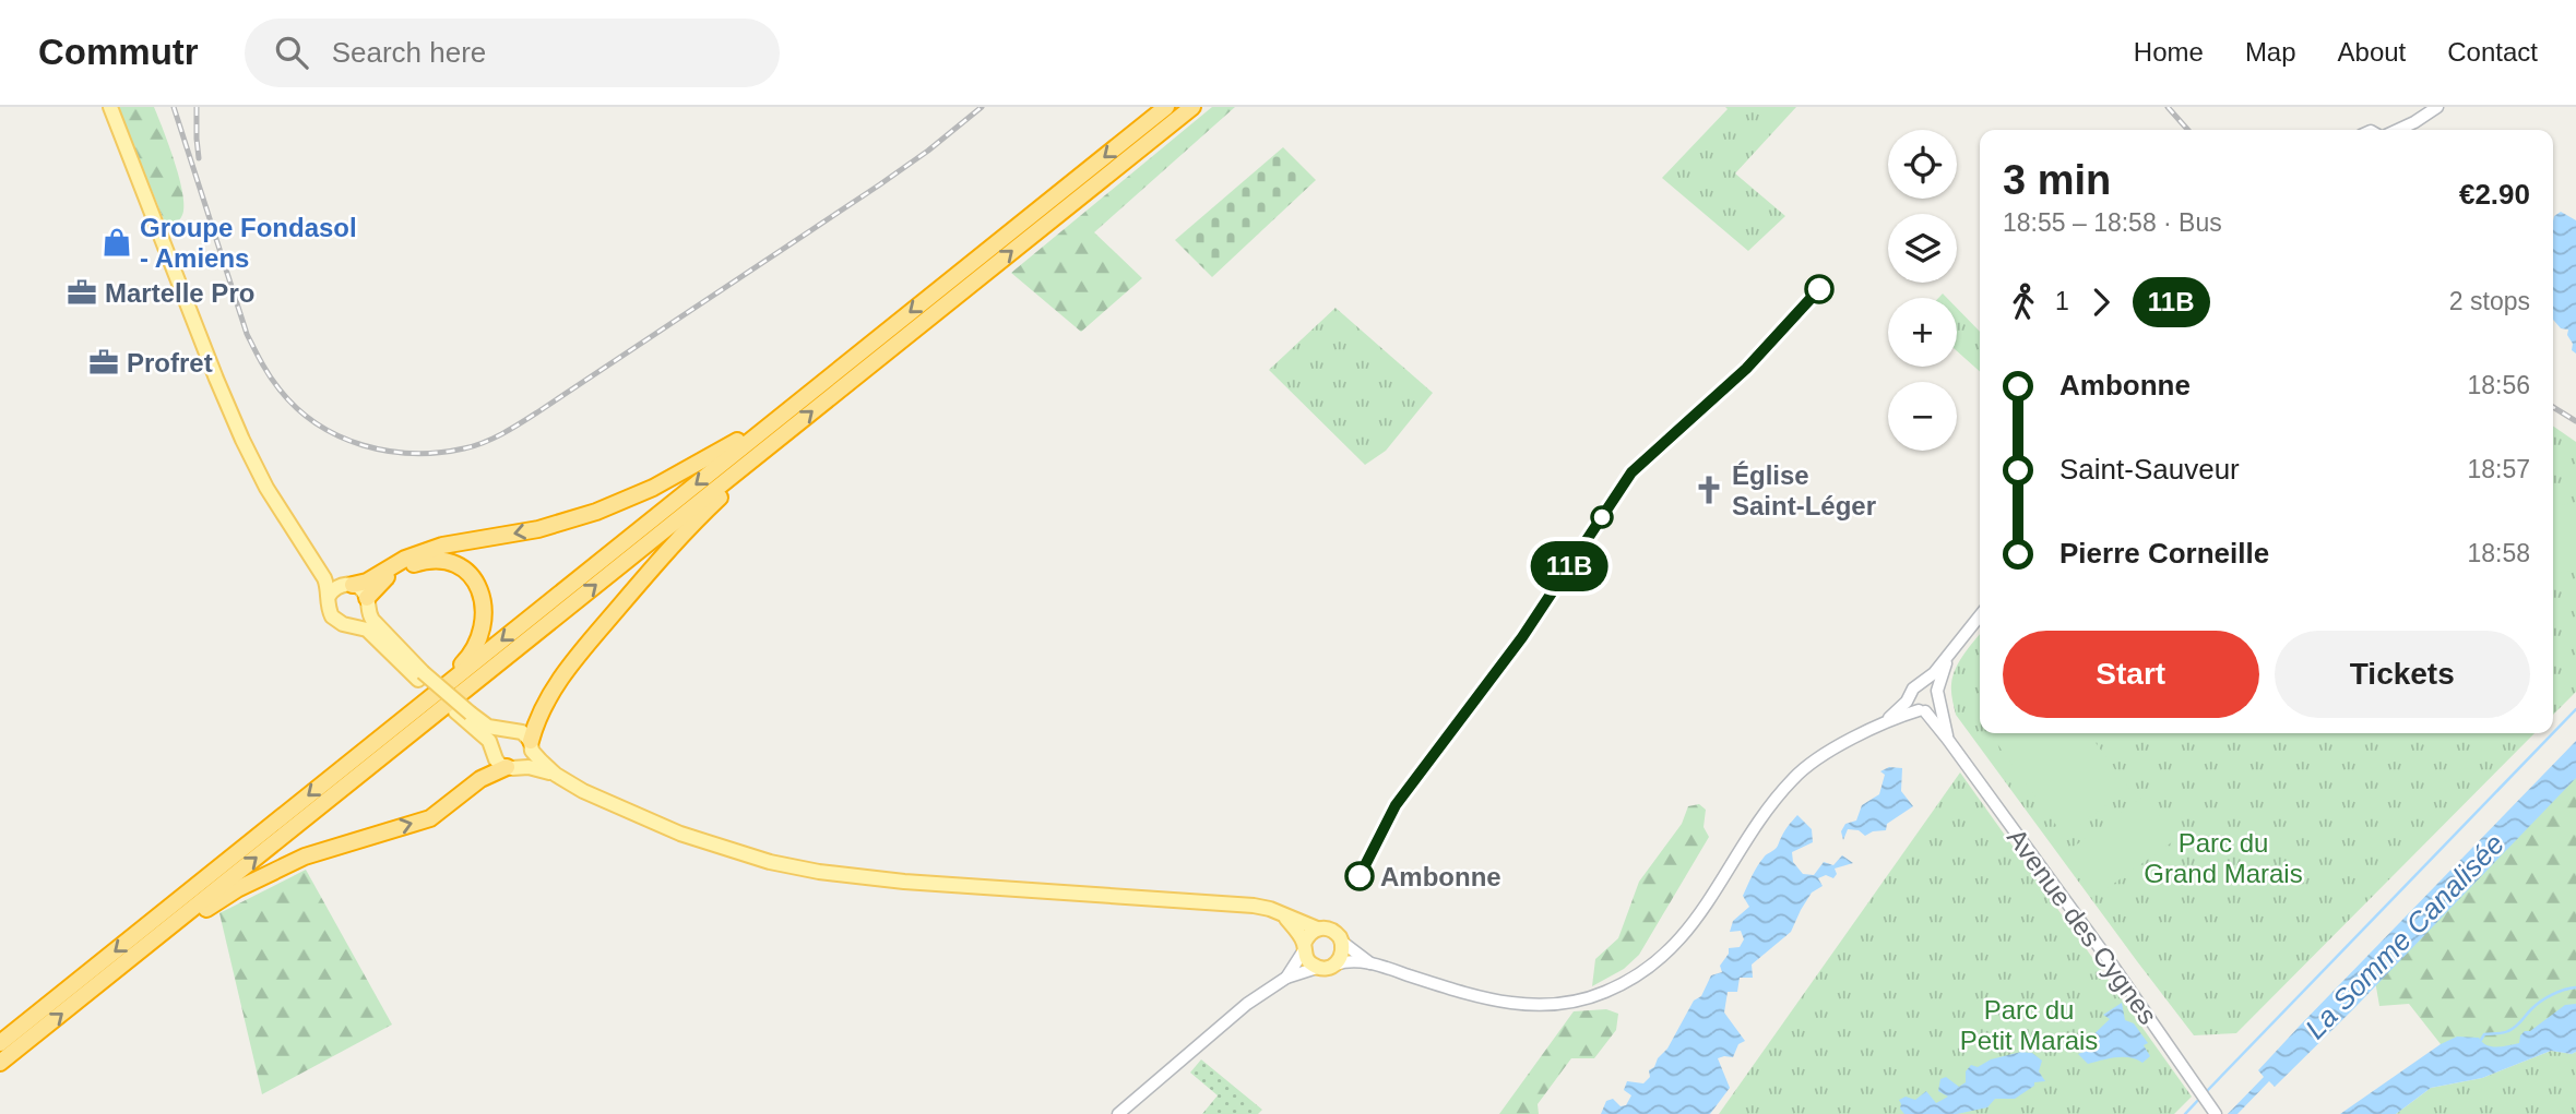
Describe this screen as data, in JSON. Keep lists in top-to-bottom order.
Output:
{
  "streets": {
    "street": ["Avenue des Cygnes"]
  },
  "water": ["La Somme Canalisée"],
  "parks": ["Parc du Grand Marais", "Parc du Petit Marais"],
  "places": {
    "shop": ["Groupe Fondasol - Amiens"],
    "office": ["Martelle Pro", "Profret"],
    "church": ["Église Saint-Léger"],
    "other": ["Ambonne"]
  },
  "lines": ["bus line 11B"],
  "page": {
    "header": "Commutr",
    "search": "Search here",
    "nav": [
      "Home",
      "Map",
      "About",
      "Contact"
    ],
    "on_map": "11B",
    "map_buttons": ["+", "−"],
    "heading": ["3 min", "18:55 – 18:58 · Bus", "€2.90"],
    "legs": ["1", "11B", "2 stops"],
    "list": [
      {
        "name": "Ambonne",
        "value": "18:56"
      },
      {
        "name": "Saint-Sauveur",
        "value": "18:57"
      },
      {
        "name": "Pierre Corneille",
        "value": "18:58"
      }
    ],
    "buttons": ["Start", "Tickets"]
  }
}
